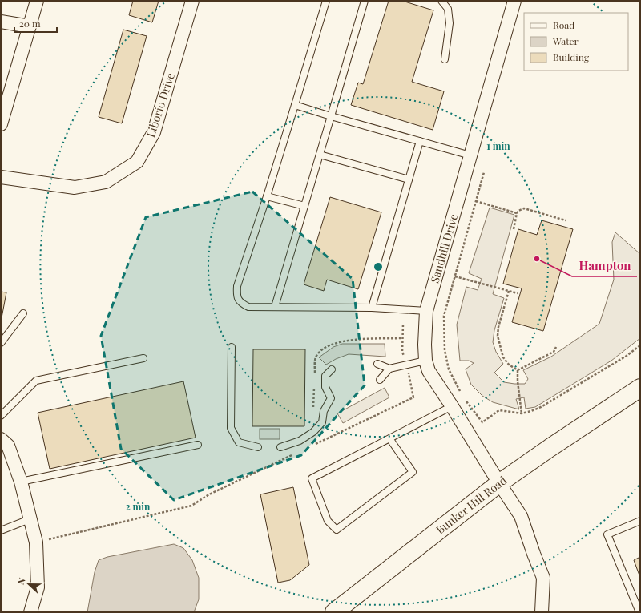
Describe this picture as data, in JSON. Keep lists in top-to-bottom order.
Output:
{
  "streets": {
    "main road": ["Bunker Hill Road"],
    "street": ["Liborio Drive", "Sandhill Drive"]
  },
  "crossings": [
    ["Sandhill Drive", "Bunker Hill Road"]
  ],
  "places": ["Hampton"],
  "legend": ["Road", "Water", "Building"],
  "scale_bar": "20 m",
  "north": "left",
  "rings": ["1 min", "2 min"]
}
